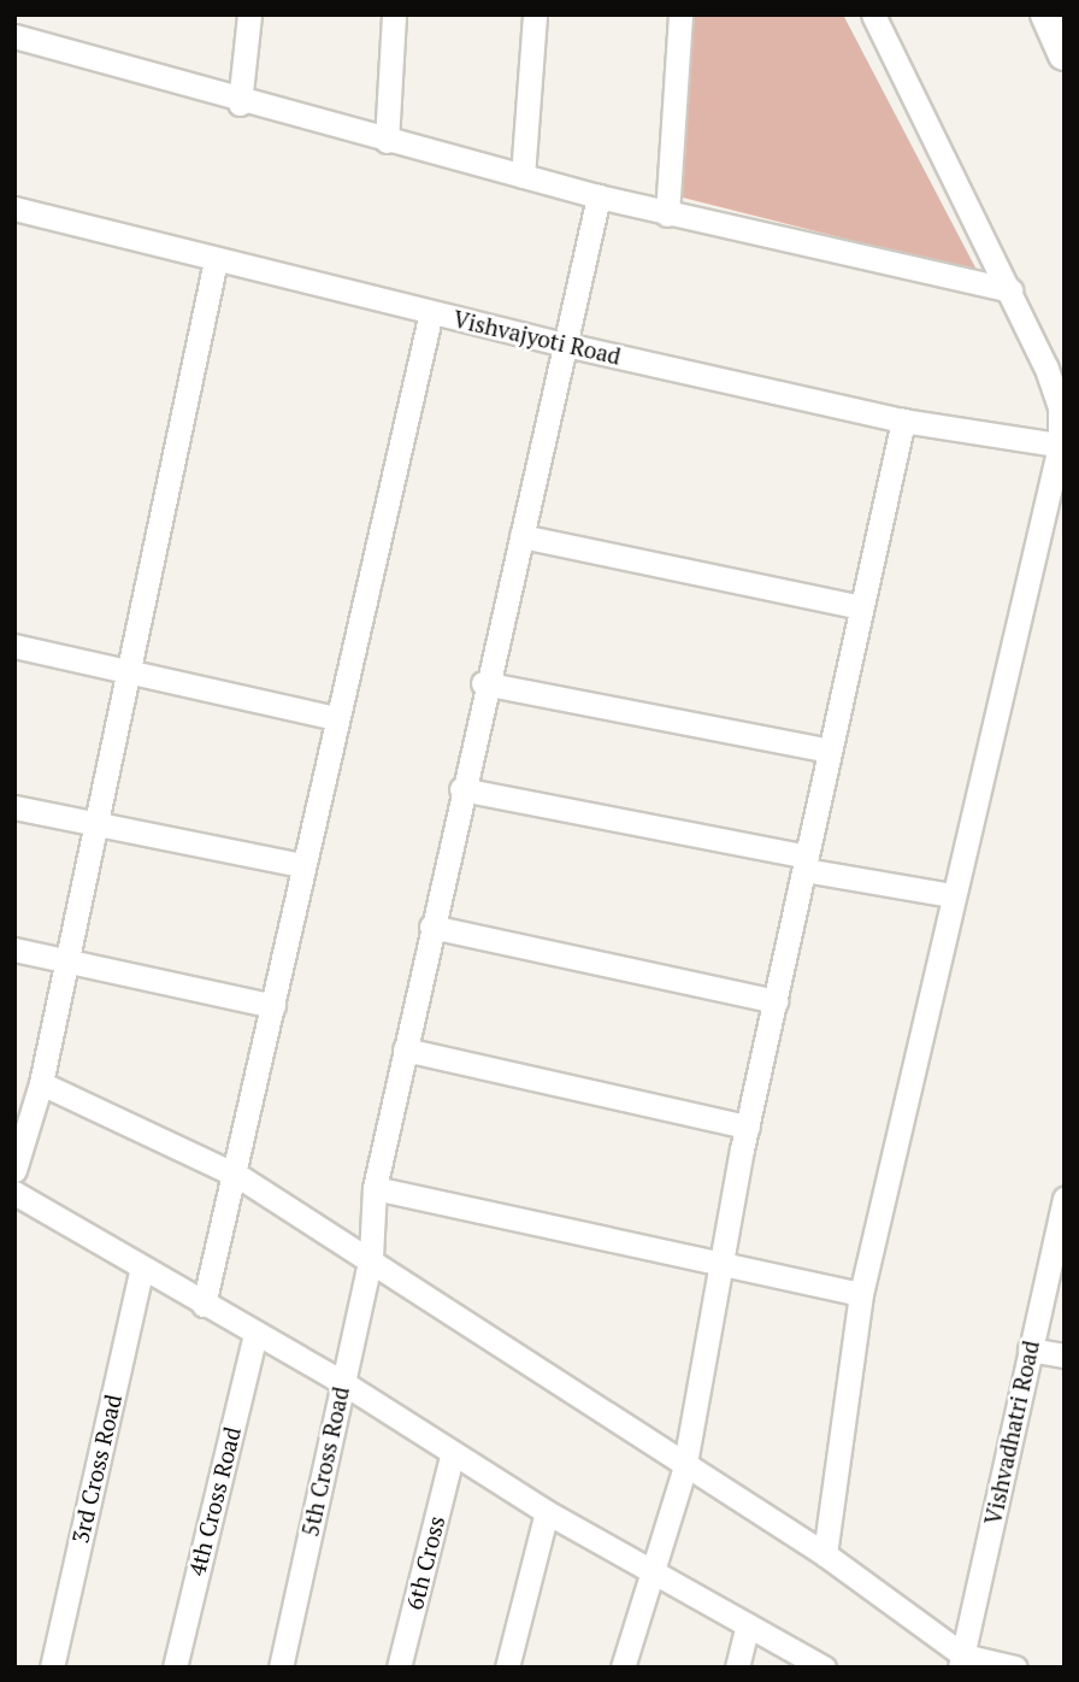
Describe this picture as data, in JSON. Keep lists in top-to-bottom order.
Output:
{
  "streets": {
    "street": [
      "Vishvajyoti Road",
      "Vishvadhatri Road",
      "5th Cross Road",
      "3rd Cross Road",
      "4th Cross Road",
      "6th Cross"
    ]
  },
  "crossings": [
    ["Vishvajyoti Road", "5th Cross Road"]
  ]
}
